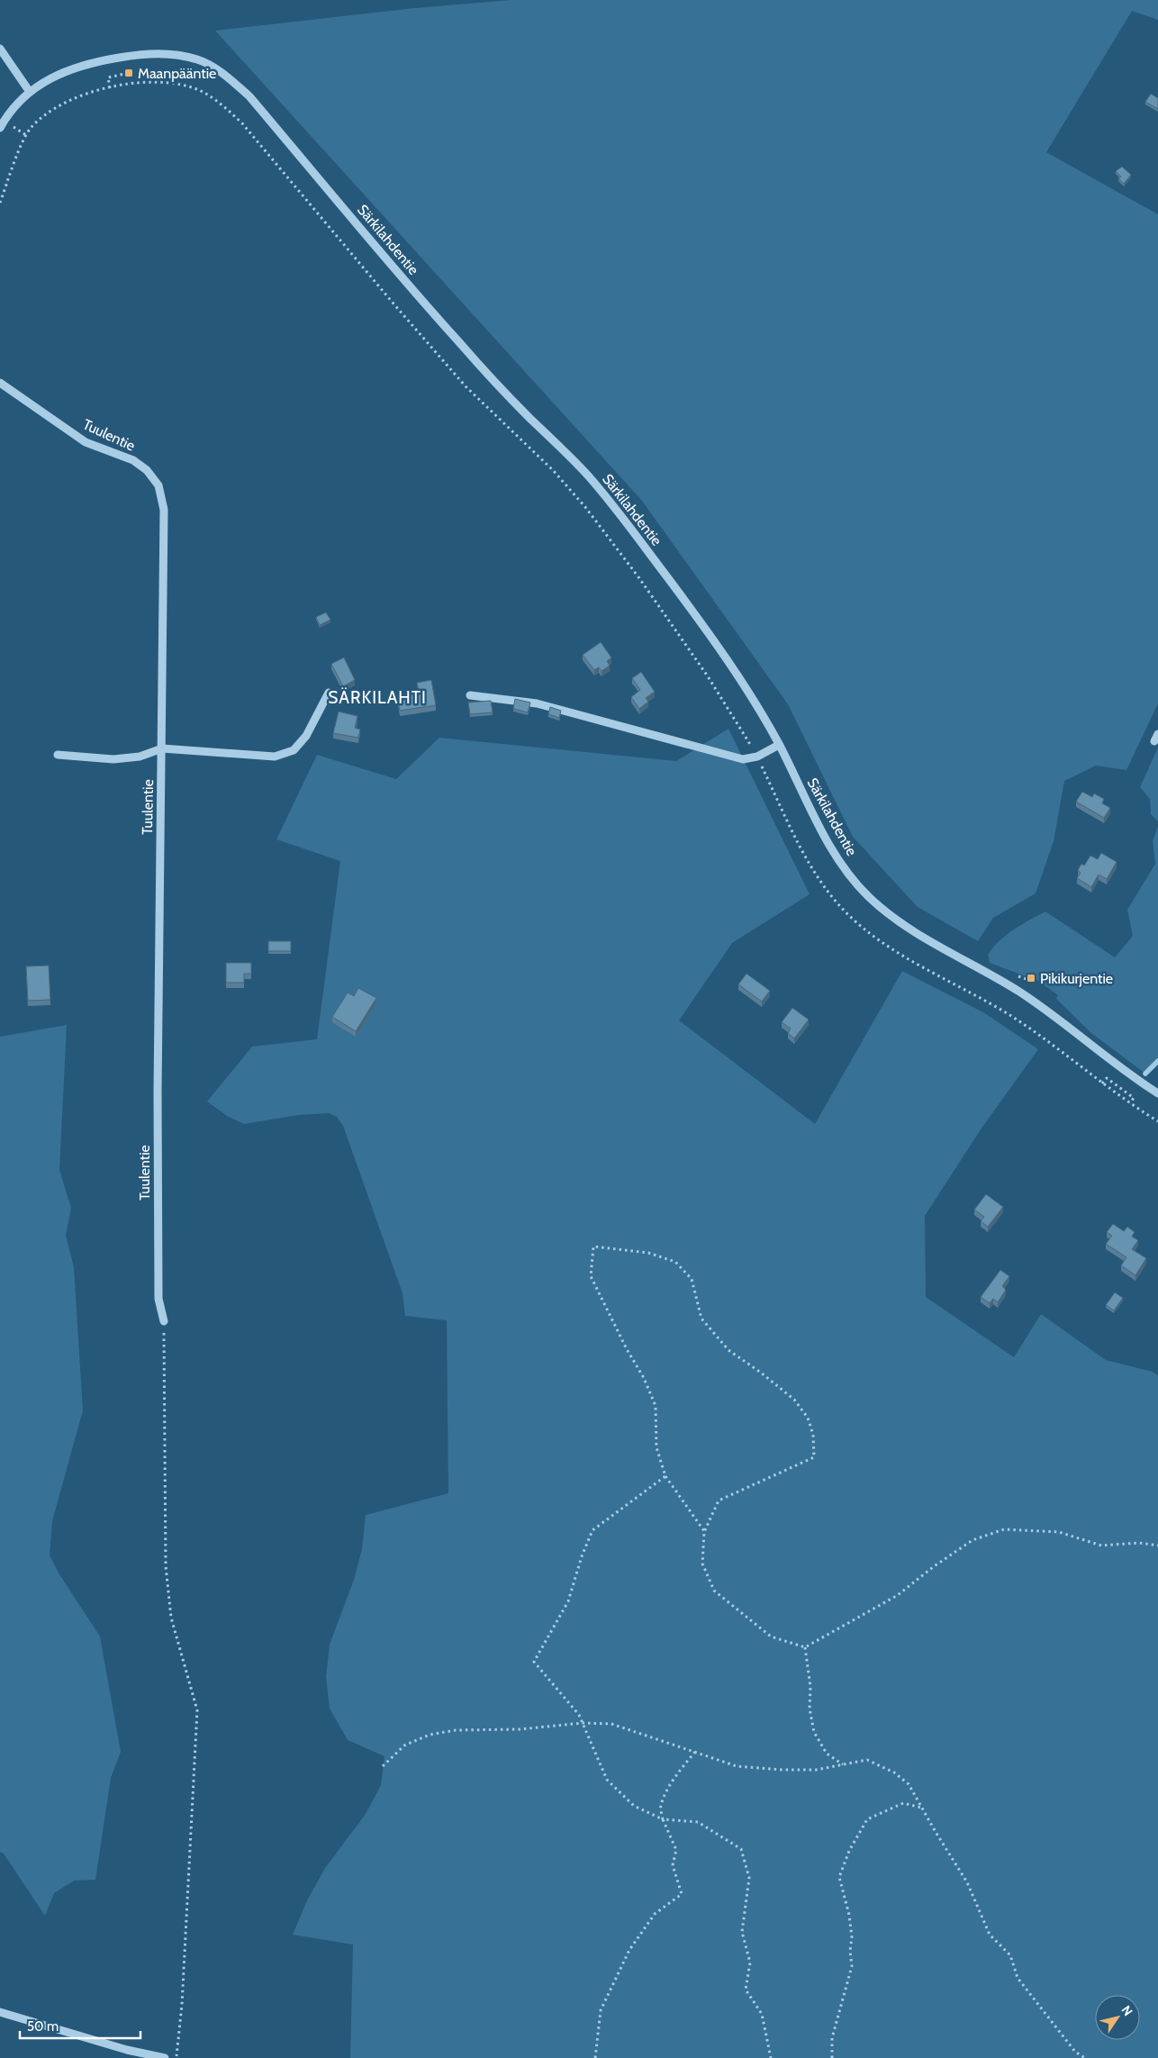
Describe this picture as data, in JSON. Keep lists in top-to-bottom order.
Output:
{
  "streets": {
    "street": ["Särkilahdentie", "Tuulentie"]
  },
  "districts": ["SÄRKILAHTI"],
  "places": {
    "transit": ["Maanpääntie", "Pikikurjentie"]
  },
  "scale_bar": "50 m",
  "north": "top right"
}
